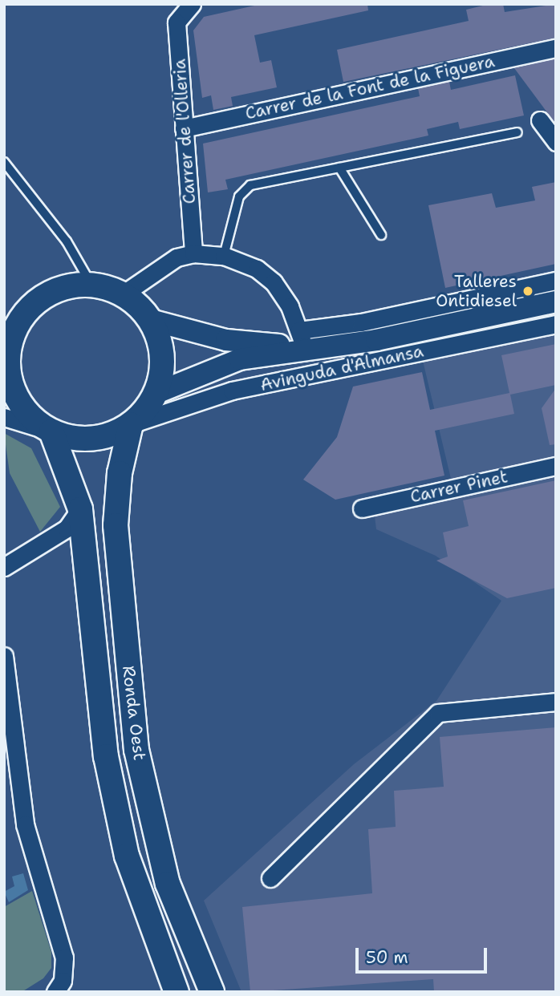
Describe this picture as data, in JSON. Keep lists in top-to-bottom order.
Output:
{
  "streets": {
    "main road": ["Ronda Oest"],
    "street": [
      "Carrer de la Font de la Figuera",
      "Carrer de l'Olleria",
      "Avinguda d'Almansa",
      "Carrer Pinet"
    ]
  },
  "crossings": [
    ["Carrer de la Font de la Figuera", "Carrer de l'Olleria"],
    ["Avinguda d'Almansa", "Ronda Oest"]
  ],
  "places": ["Talleres Ontidiesel"],
  "scale_bar": "50 m"
}
